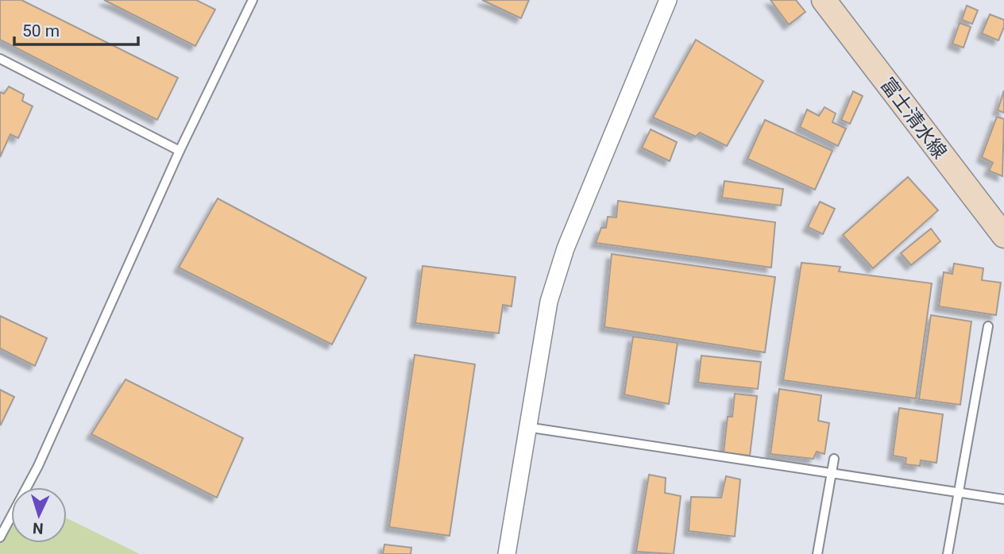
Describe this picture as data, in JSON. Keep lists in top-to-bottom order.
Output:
{
  "streets": {
    "main road": ["富士清水線"]
  },
  "scale_bar": "50 m",
  "north": "bottom"
}
